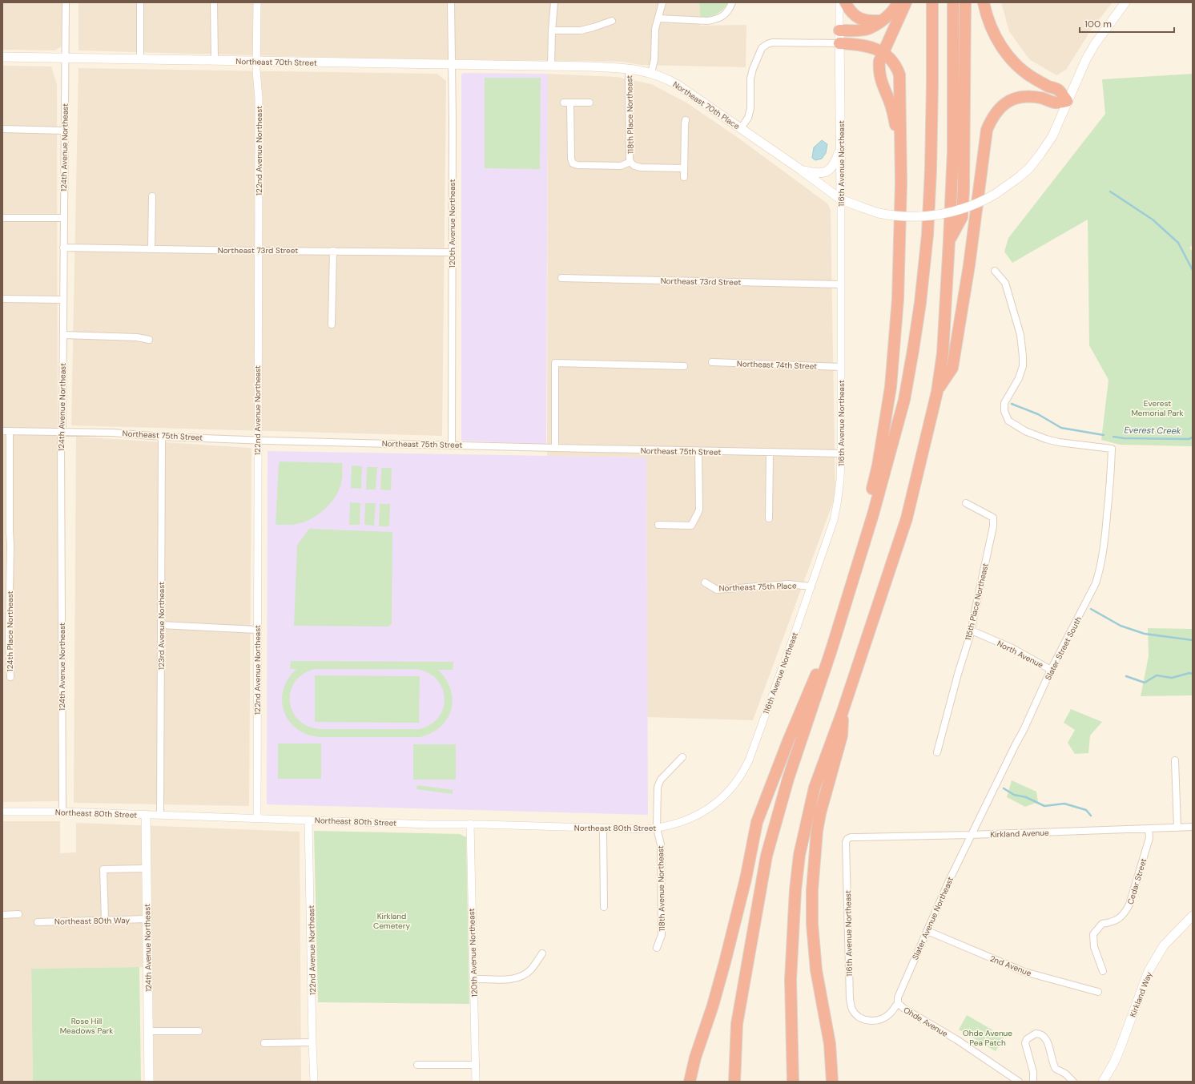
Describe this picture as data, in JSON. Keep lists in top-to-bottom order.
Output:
{
  "streets": {
    "main road": [
      "Northeast 70th Street",
      "Northeast 70th Place",
      "124th Avenue Northeast",
      "116th Avenue Northeast",
      "Kirkland Way"
    ],
    "street": [
      "118th Place Northeast",
      "122nd Avenue Northeast",
      "120th Avenue Northeast",
      "Northeast 73rd Street",
      "Northeast 74th Street",
      "Northeast 75th Street",
      "Northeast 75th Place",
      "115th Place Northeast",
      "123rd Avenue Northeast",
      "124th Place Northeast",
      "Slater Street South",
      "North Avenue",
      "Northeast 80th Street",
      "Kirkland Avenue",
      "Cedar Street",
      "118th Avenue Northeast",
      "Slater Avenue Northeast",
      "Northeast 80th Way",
      "2nd Avenue",
      "Ohde Avenue"
    ]
  },
  "crossings": [
    ["Northeast 70th Street", "Northeast 70th Place"],
    ["Northeast 70th Street", "124th Avenue Northeast"],
    ["Northeast 70th Street", "122nd Avenue Northeast"],
    ["Northeast 70th Street", "120th Avenue Northeast"],
    ["Northeast 70th Place", "118th Place Northeast"],
    ["Northeast 70th Place", "116th Avenue Northeast"],
    ["124th Avenue Northeast", "Northeast 73rd Street"],
    ["124th Avenue Northeast", "Northeast 75th Street"],
    ["124th Avenue Northeast", "Northeast 80th Street"],
    ["124th Avenue Northeast", "Northeast 80th Way"],
    ["122nd Avenue Northeast", "Northeast 73rd Street"],
    ["122nd Avenue Northeast", "Northeast 75th Street"],
    ["122nd Avenue Northeast", "Northeast 80th Street"],
    ["116th Avenue Northeast", "Northeast 73rd Street"],
    ["116th Avenue Northeast", "Northeast 74th Street"],
    ["116th Avenue Northeast", "Northeast 75th Street"],
    ["116th Avenue Northeast", "Northeast 75th Place"],
    ["116th Avenue Northeast", "Northeast 80th Street"],
    ["116th Avenue Northeast", "Kirkland Avenue"],
    ["116th Avenue Northeast", "Slater Avenue Northeast"],
    ["116th Avenue Northeast", "Ohde Avenue"],
    ["120th Avenue Northeast", "Northeast 73rd Street"],
    ["120th Avenue Northeast", "Northeast 75th Street"],
    ["120th Avenue Northeast", "Northeast 80th Street"],
    ["Northeast 75th Street", "123rd Avenue Northeast"],
    ["Northeast 75th Street", "124th Place Northeast"],
    ["115th Place Northeast", "North Avenue"],
    ["123rd Avenue Northeast", "Northeast 80th Street"],
    ["Slater Street South", "North Avenue"],
    ["Slater Street South", "Kirkland Avenue"],
    ["Slater Street South", "Slater Avenue Northeast"],
    ["Northeast 80th Street", "118th Avenue Northeast"],
    ["Kirkland Avenue", "Cedar Street"],
    ["Kirkland Avenue", "Slater Avenue Northeast"],
    ["Slater Avenue Northeast", "2nd Avenue"],
    ["Slater Avenue Northeast", "Ohde Avenue"]
  ],
  "water": ["Everest Creek"],
  "parks": [
    "Everest Memorial Park",
    "Kirkland Cemetery",
    "Rose Hill Meadows Park",
    "Ohde Avenue Pea Patch"
  ],
  "scale_bar": "100 m"
}
